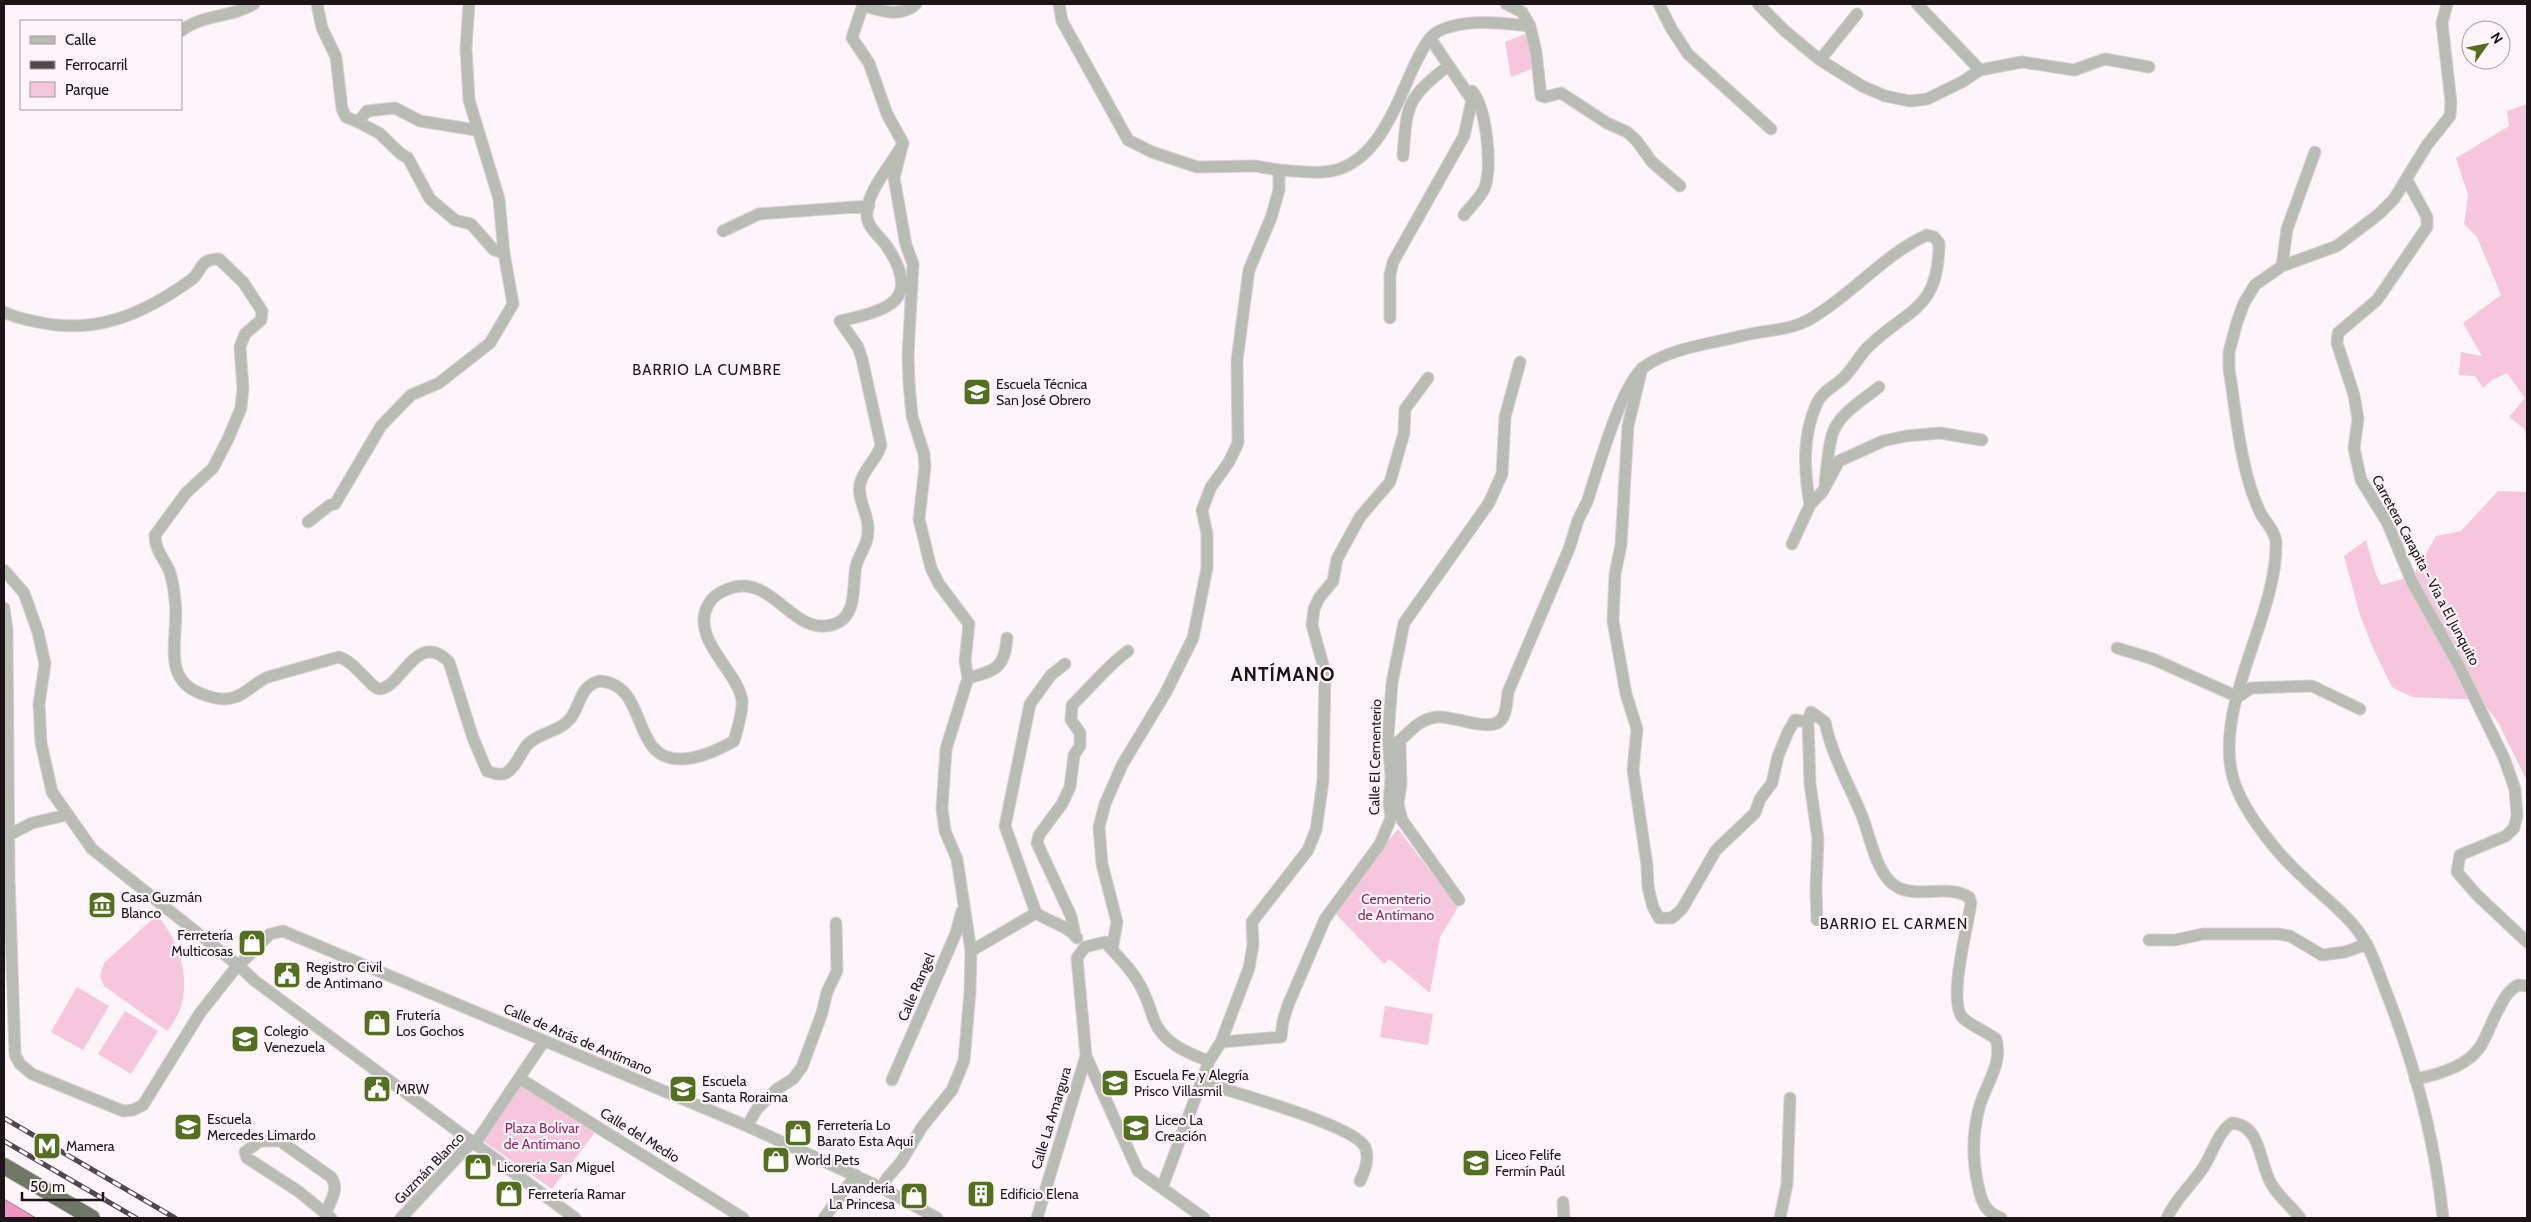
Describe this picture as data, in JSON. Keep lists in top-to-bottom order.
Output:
{
  "streets": {
    "street": [
      "Carretera Carapita - Vía a El Junquito",
      "Calle El Cementerio",
      "Calle Rangel",
      "Calle de Atrás de Antímano",
      "Calle La Amargura",
      "Calle del Medio",
      "Guzmán Blanco"
    ]
  },
  "crossings": [
    ["Calle de Atrás de Antímano", "Guzmán Blanco"],
    ["Calle del Medio", "Guzmán Blanco"]
  ],
  "districts": ["BARRIO LA CUMBRE", "ANTÍMANO", "BARRIO EL CARMEN"],
  "parks": ["Cementerio de Antímano", "Plaza Bolívar de Antímano"],
  "places": {
    "school or university": [
      "Escuela Técnica San José Obrero",
      "Colegio Venezuela",
      "Escuela Fe y Alegría Prisco Villasmil",
      "Escuela Santa Roraima",
      "Escuela Mercedes Limardo",
      "Liceo La Creación",
      "Liceo Felife Fermín Paúl"
    ],
    "museum": ["Casa Guzmán Blanco"],
    "shop": [
      "Ferretería Multicosas",
      "Frutería Los Gochos",
      "Ferretería Lo Barato Esta Aquí",
      "World Pets",
      "Licorería San Miguel",
      "Ferretería Ramar",
      "Lavandería La Princesa"
    ],
    "public building": ["Registro Civil de Antimano", "MRW"],
    "metro station": ["Mamera"],
    "building": ["Edificio Elena"]
  },
  "legend": ["Calle", "Ferrocarril", "Parque"],
  "scale_bar": "50 m",
  "north": "top right"
}
